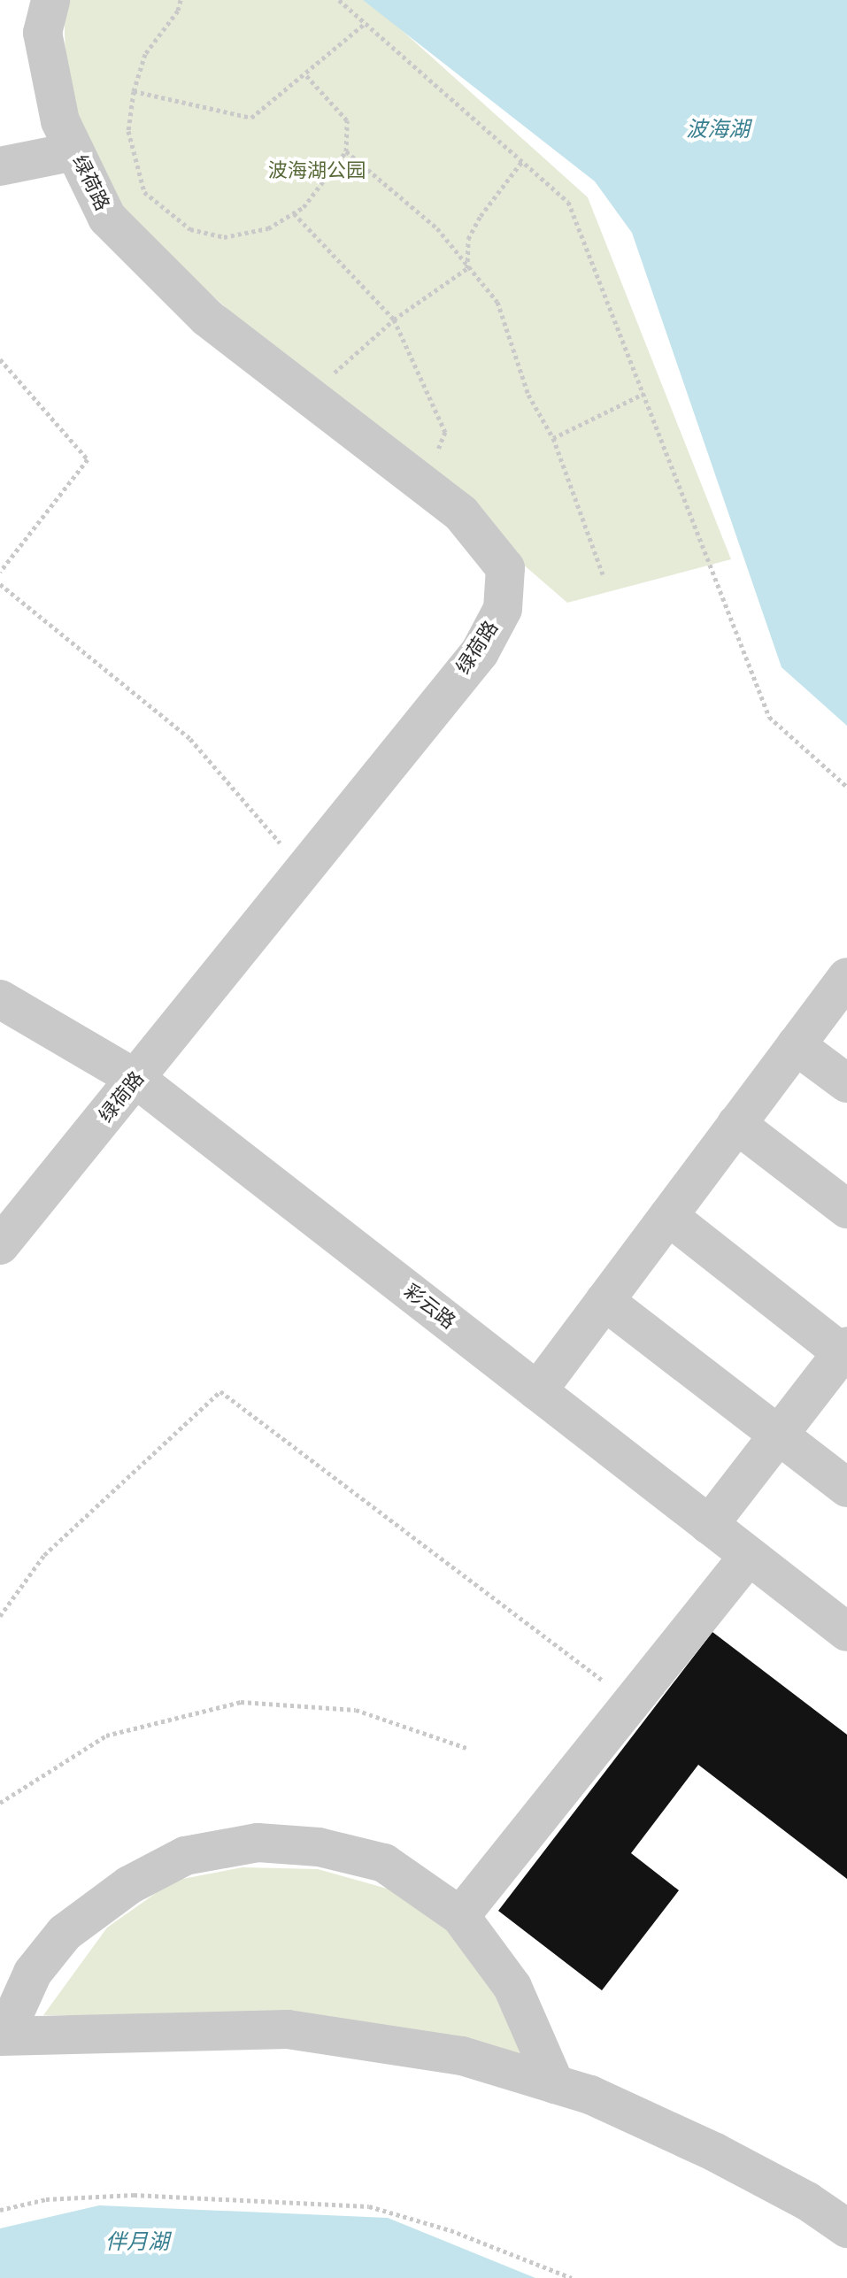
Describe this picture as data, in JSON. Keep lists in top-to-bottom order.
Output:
{
  "streets": {
    "street": ["绿荷路", "彩云路"]
  },
  "crossings": [
    ["绿荷路", "彩云路"]
  ],
  "water": ["波海湖", "伴月湖"],
  "parks": ["波海湖公园"]
}
